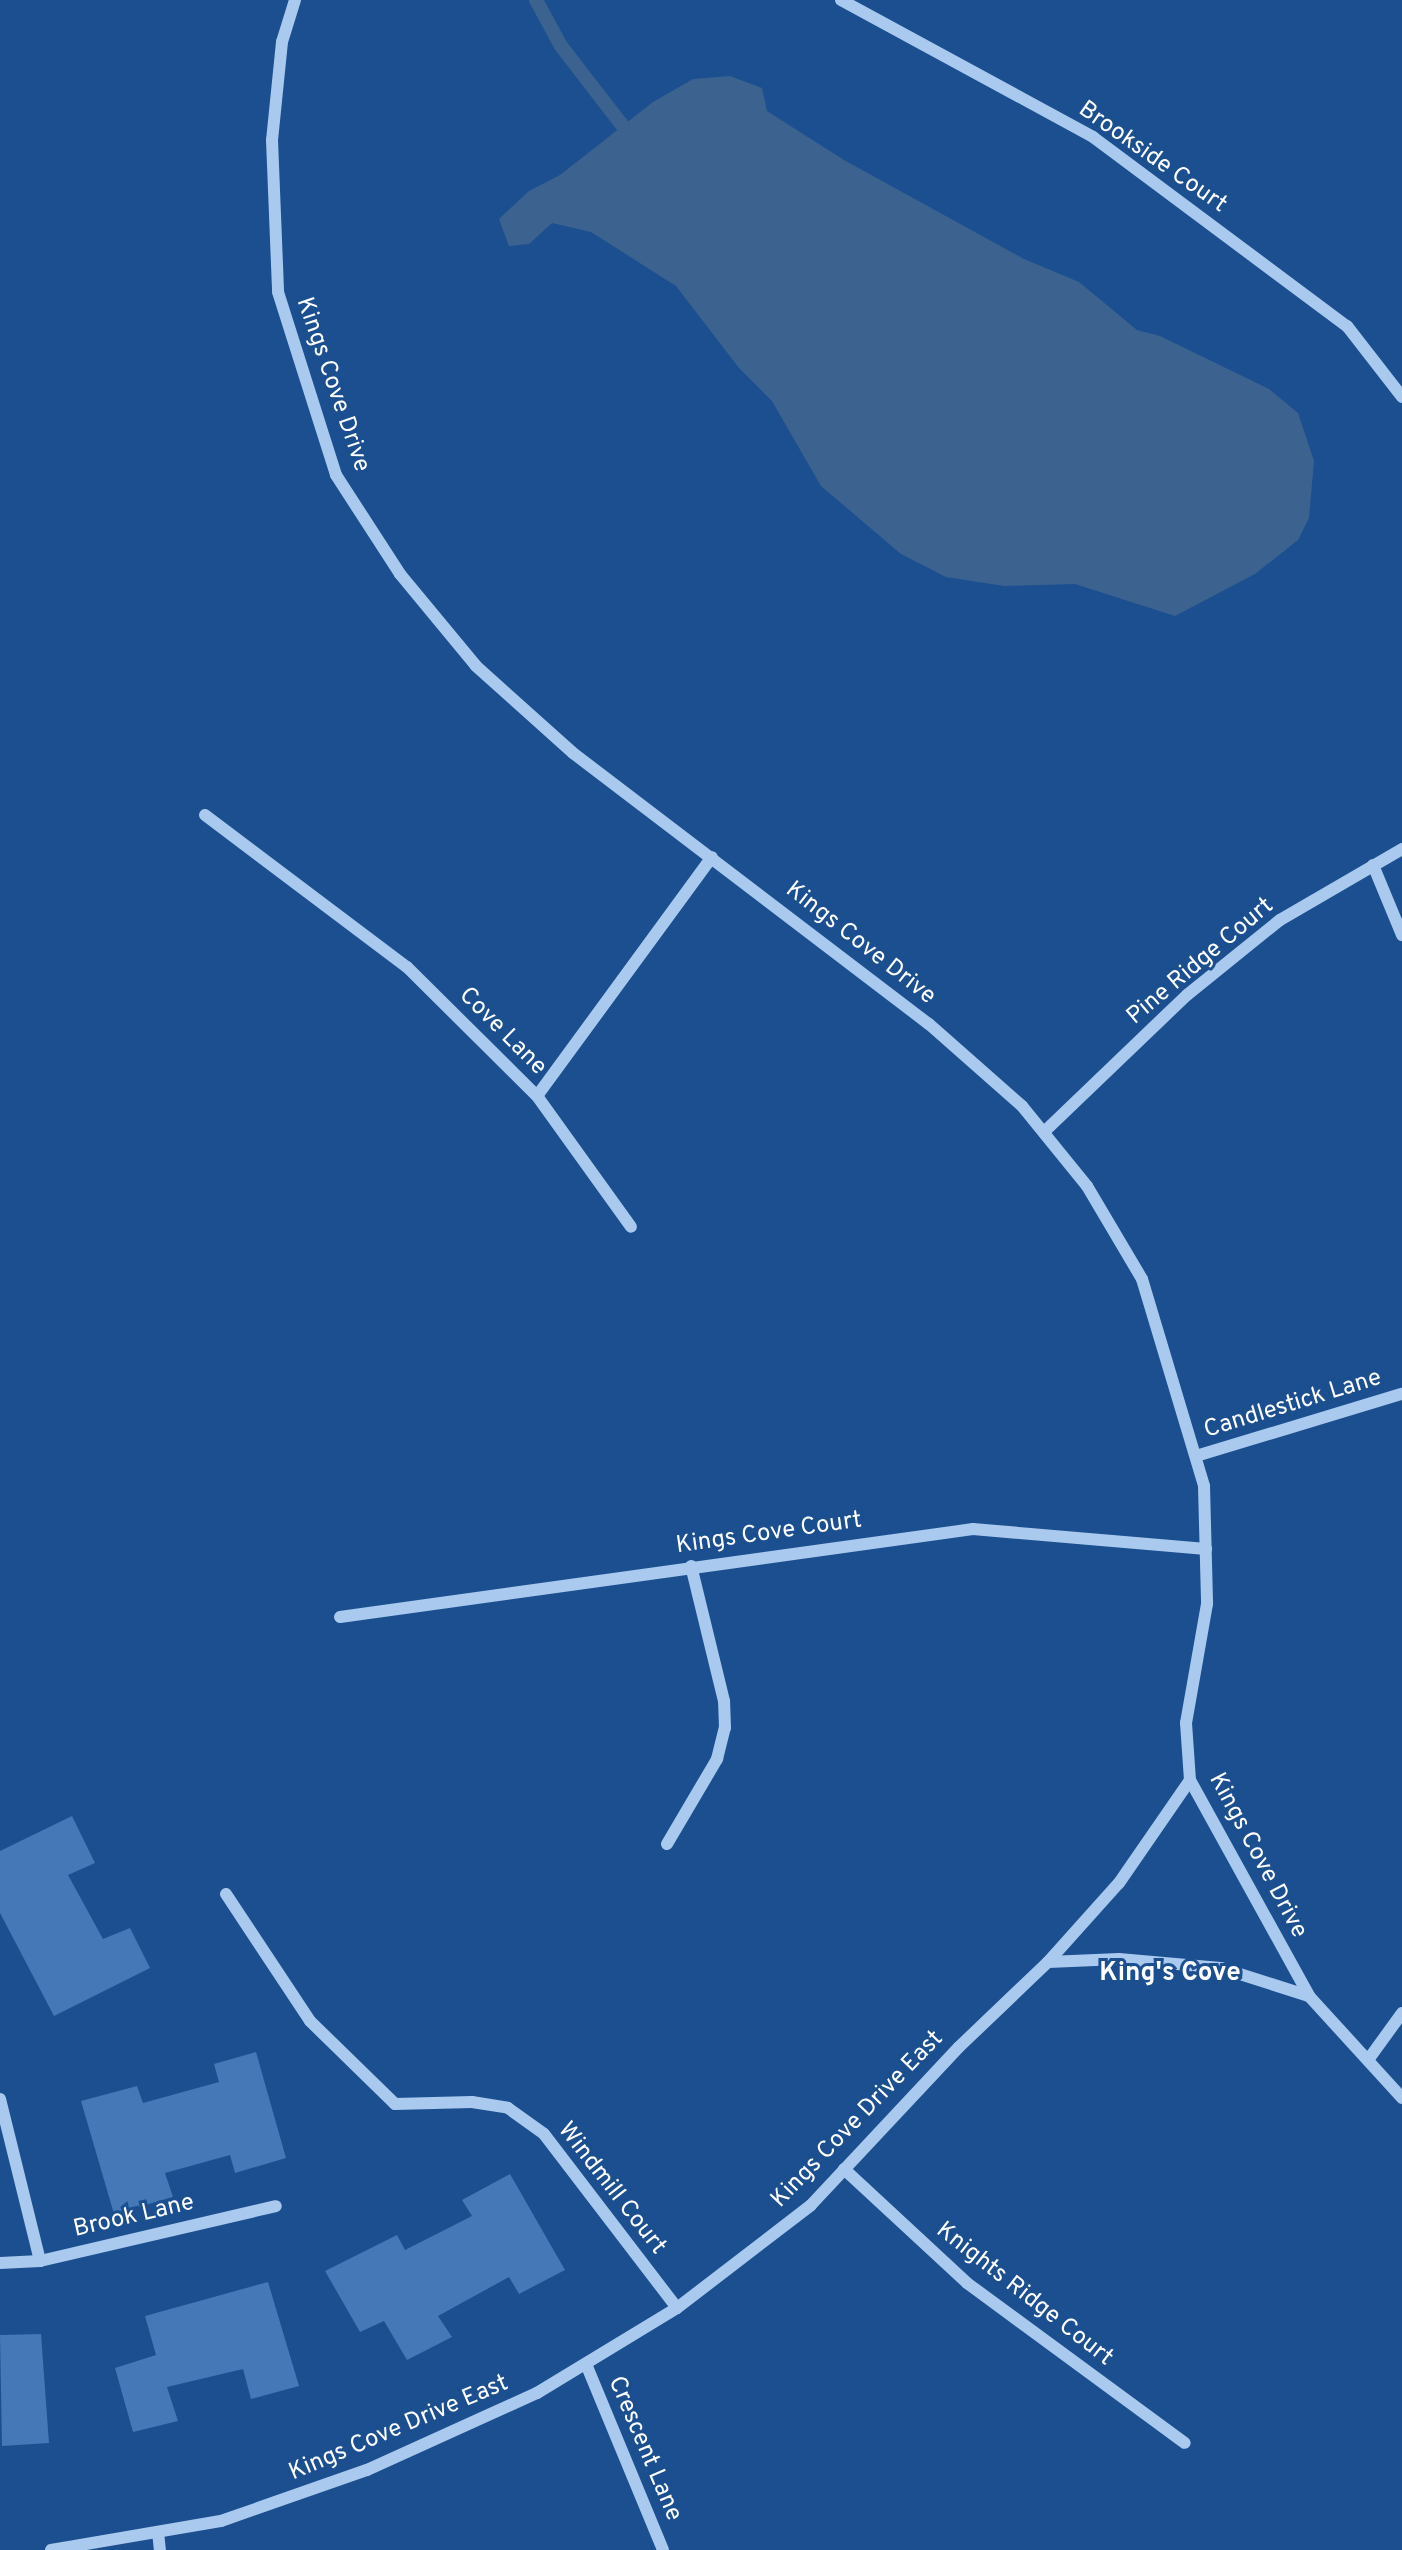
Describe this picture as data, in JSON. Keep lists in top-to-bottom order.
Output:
{
  "streets": {
    "street": [
      "Brookside Court",
      "Kings Cove Drive",
      "Pine Ridge Court",
      "Cove Lane",
      "Candlestick Lane",
      "Kings Cove Court",
      "Kings Cove Drive East",
      "Windmill Court",
      "Brook Lane",
      "Knights Ridge Court",
      "Crescent Lane"
    ]
  },
  "crossings": [
    ["Kings Cove Drive", "Pine Ridge Court"],
    ["Kings Cove Drive", "Cove Lane"],
    ["Kings Cove Drive", "Candlestick Lane"],
    ["Kings Cove Drive", "Kings Cove Court"],
    ["Kings Cove Drive", "Kings Cove Drive East"],
    ["Kings Cove Drive East", "Windmill Court"],
    ["Kings Cove Drive East", "Knights Ridge Court"],
    ["Kings Cove Drive East", "Crescent Lane"]
  ],
  "districts": ["King's Cove"]
}
